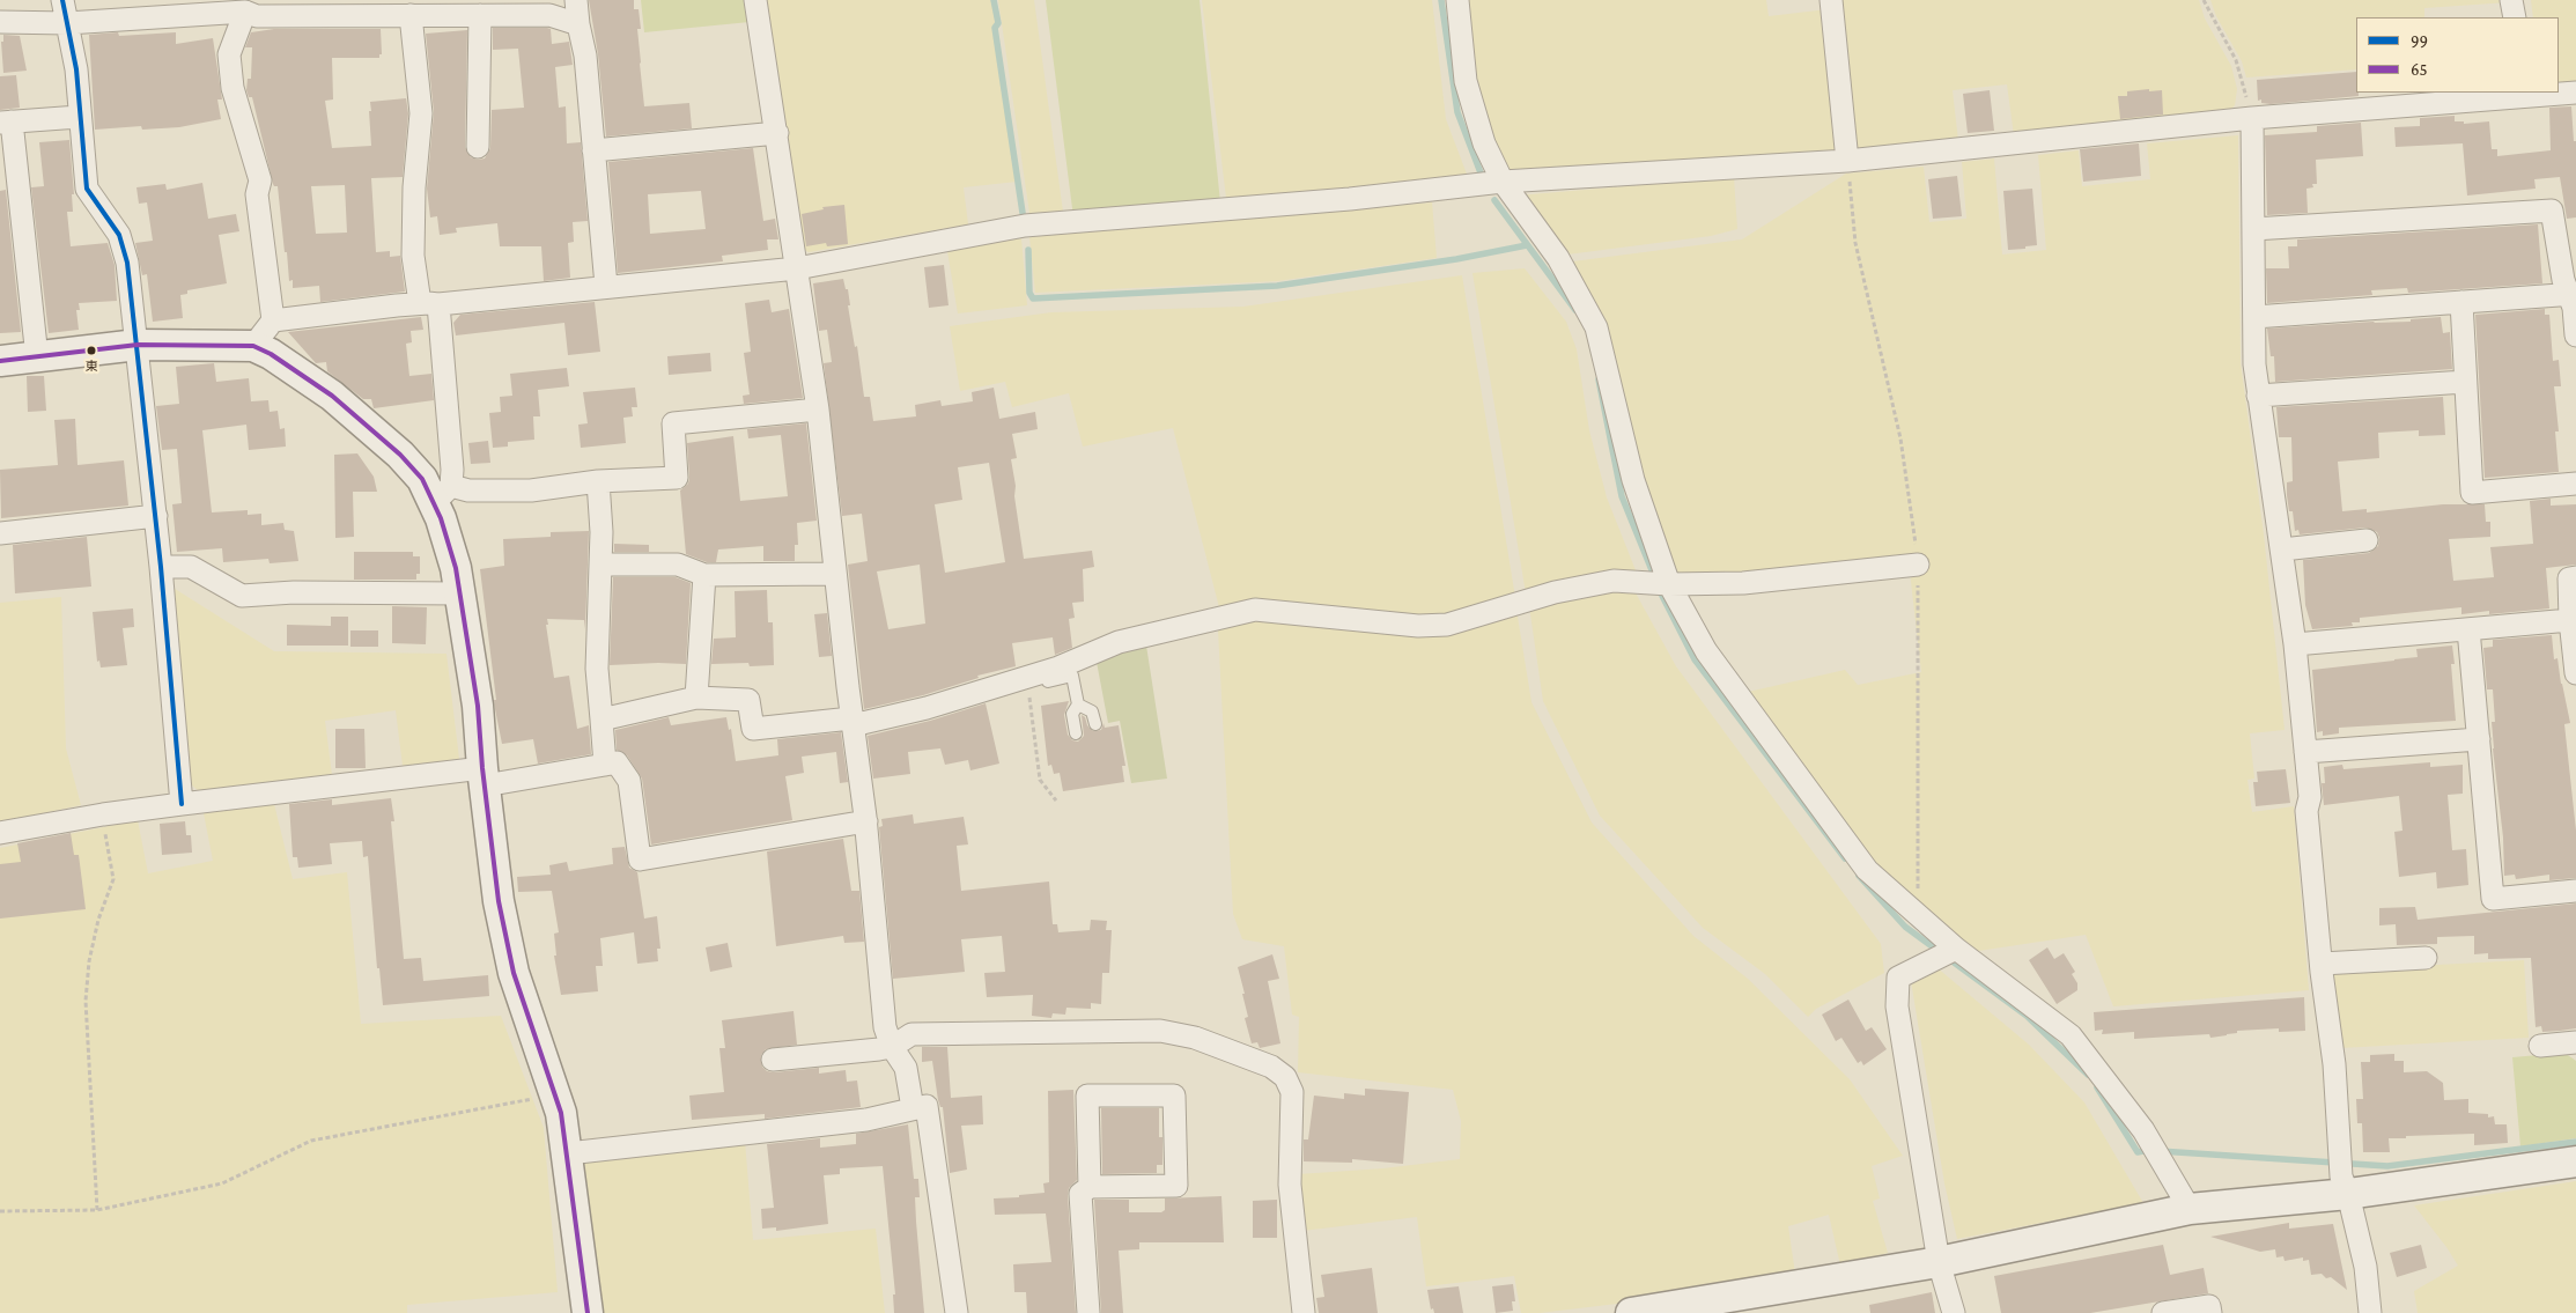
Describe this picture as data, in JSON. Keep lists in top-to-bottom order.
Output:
{
  "places": ["東"],
  "lines": ["transit line 99", "transit line 65"],
  "legend": ["99", "65"]
}
